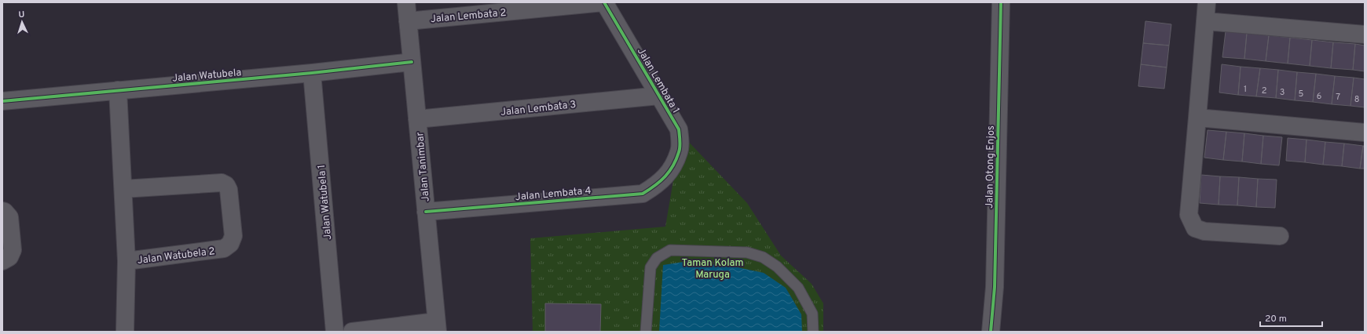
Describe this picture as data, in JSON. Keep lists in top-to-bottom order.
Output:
{
  "streets": {
    "street": [
      "Jalan Lembata 2",
      "Jalan Watubela",
      "Jalan Lembata 1",
      "Jalan Lembata 3",
      "Jalan Tanimbar",
      "Jalan Otong Enjos",
      "Jalan Lembata 4",
      "Jalan Watubela 1",
      "Jalan Watubela 2"
    ]
  },
  "crossings": [
    ["Jalan Lembata 2", "Jalan Lembata 1"],
    ["Jalan Lembata 2", "Jalan Tanimbar"],
    ["Jalan Watubela", "Jalan Tanimbar"],
    ["Jalan Watubela", "Jalan Watubela 1"],
    ["Jalan Watubela", "Jalan Watubela 2"],
    ["Jalan Lembata 1", "Jalan Lembata 3"],
    ["Jalan Lembata 1", "Jalan Lembata 4"],
    ["Jalan Lembata 3", "Jalan Tanimbar"],
    ["Jalan Tanimbar", "Jalan Lembata 4"]
  ],
  "parks": ["Taman Kolam Maruga"],
  "house_numbers": [
    "1",
    "2",
    "3",
    "5",
    "6",
    "7",
    "8"
  ],
  "scale_bar": "20 m",
  "north": "top"
}
